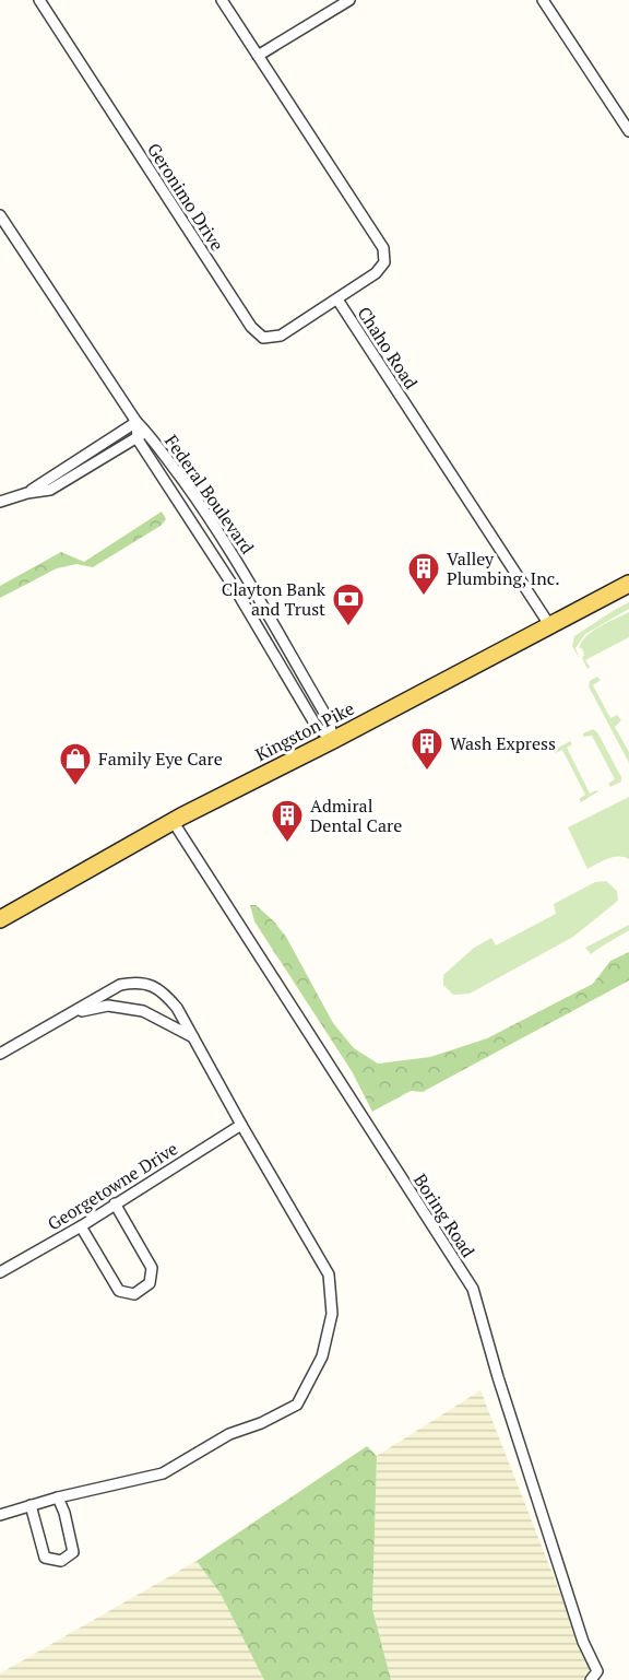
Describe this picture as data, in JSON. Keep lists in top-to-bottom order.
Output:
{
  "streets": {
    "main road": ["Kingston Pike"],
    "street": [
      "Geronimo Drive",
      "Chaho Road",
      "Federal Boulevard",
      "Georgetowne Drive",
      "Boring Road"
    ]
  },
  "crossings": [
    ["Geronimo Drive", "Chaho Road"],
    ["Chaho Road", "Kingston Pike"],
    ["Federal Boulevard", "Kingston Pike"],
    ["Kingston Pike", "Boring Road"]
  ],
  "places": {
    "building": ["Valley Plumbing, Inc.", "Wash Express", "Admiral Dental Care"],
    "bank": ["Clayton Bank and Trust"],
    "shop": ["Family Eye Care"]
  }
}
